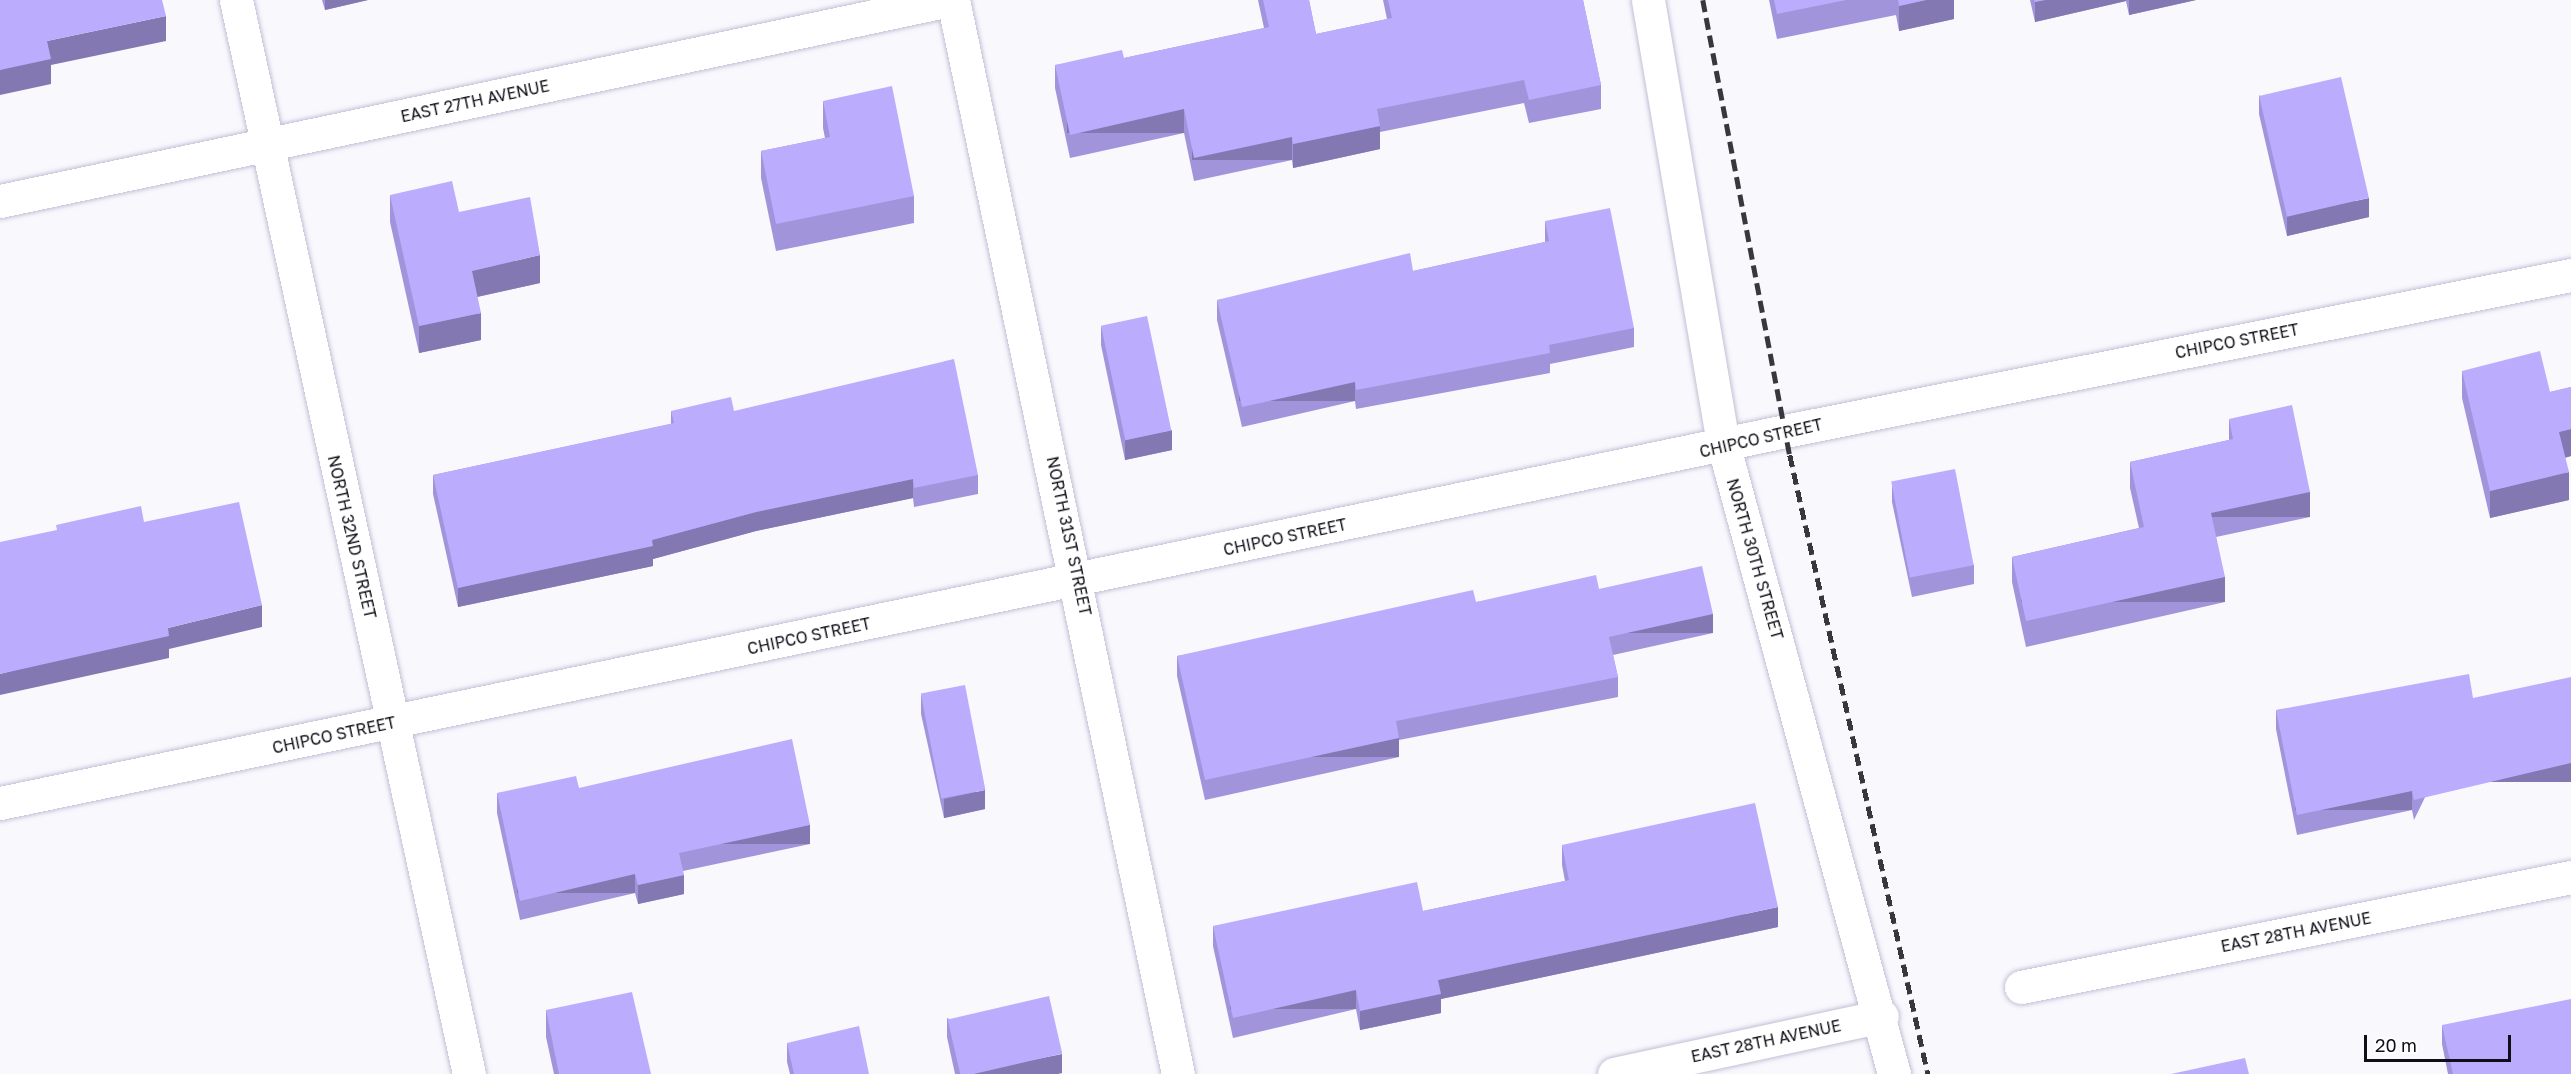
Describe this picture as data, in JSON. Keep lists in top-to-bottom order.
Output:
{
  "streets": {
    "street": [
      "EAST 27TH AVENUE",
      "CHIPCO STREET",
      "NORTH 31ST STREET",
      "NORTH 32ND STREET",
      "NORTH 30TH STREET",
      "EAST 28TH AVENUE"
    ]
  },
  "crossings": [
    ["EAST 27TH AVENUE", "NORTH 31ST STREET"],
    ["EAST 27TH AVENUE", "NORTH 32ND STREET"],
    ["CHIPCO STREET", "NORTH 31ST STREET"],
    ["CHIPCO STREET", "NORTH 32ND STREET"],
    ["CHIPCO STREET", "NORTH 30TH STREET"],
    ["NORTH 30TH STREET", "EAST 28TH AVENUE"]
  ],
  "scale_bar": "20 m"
}
